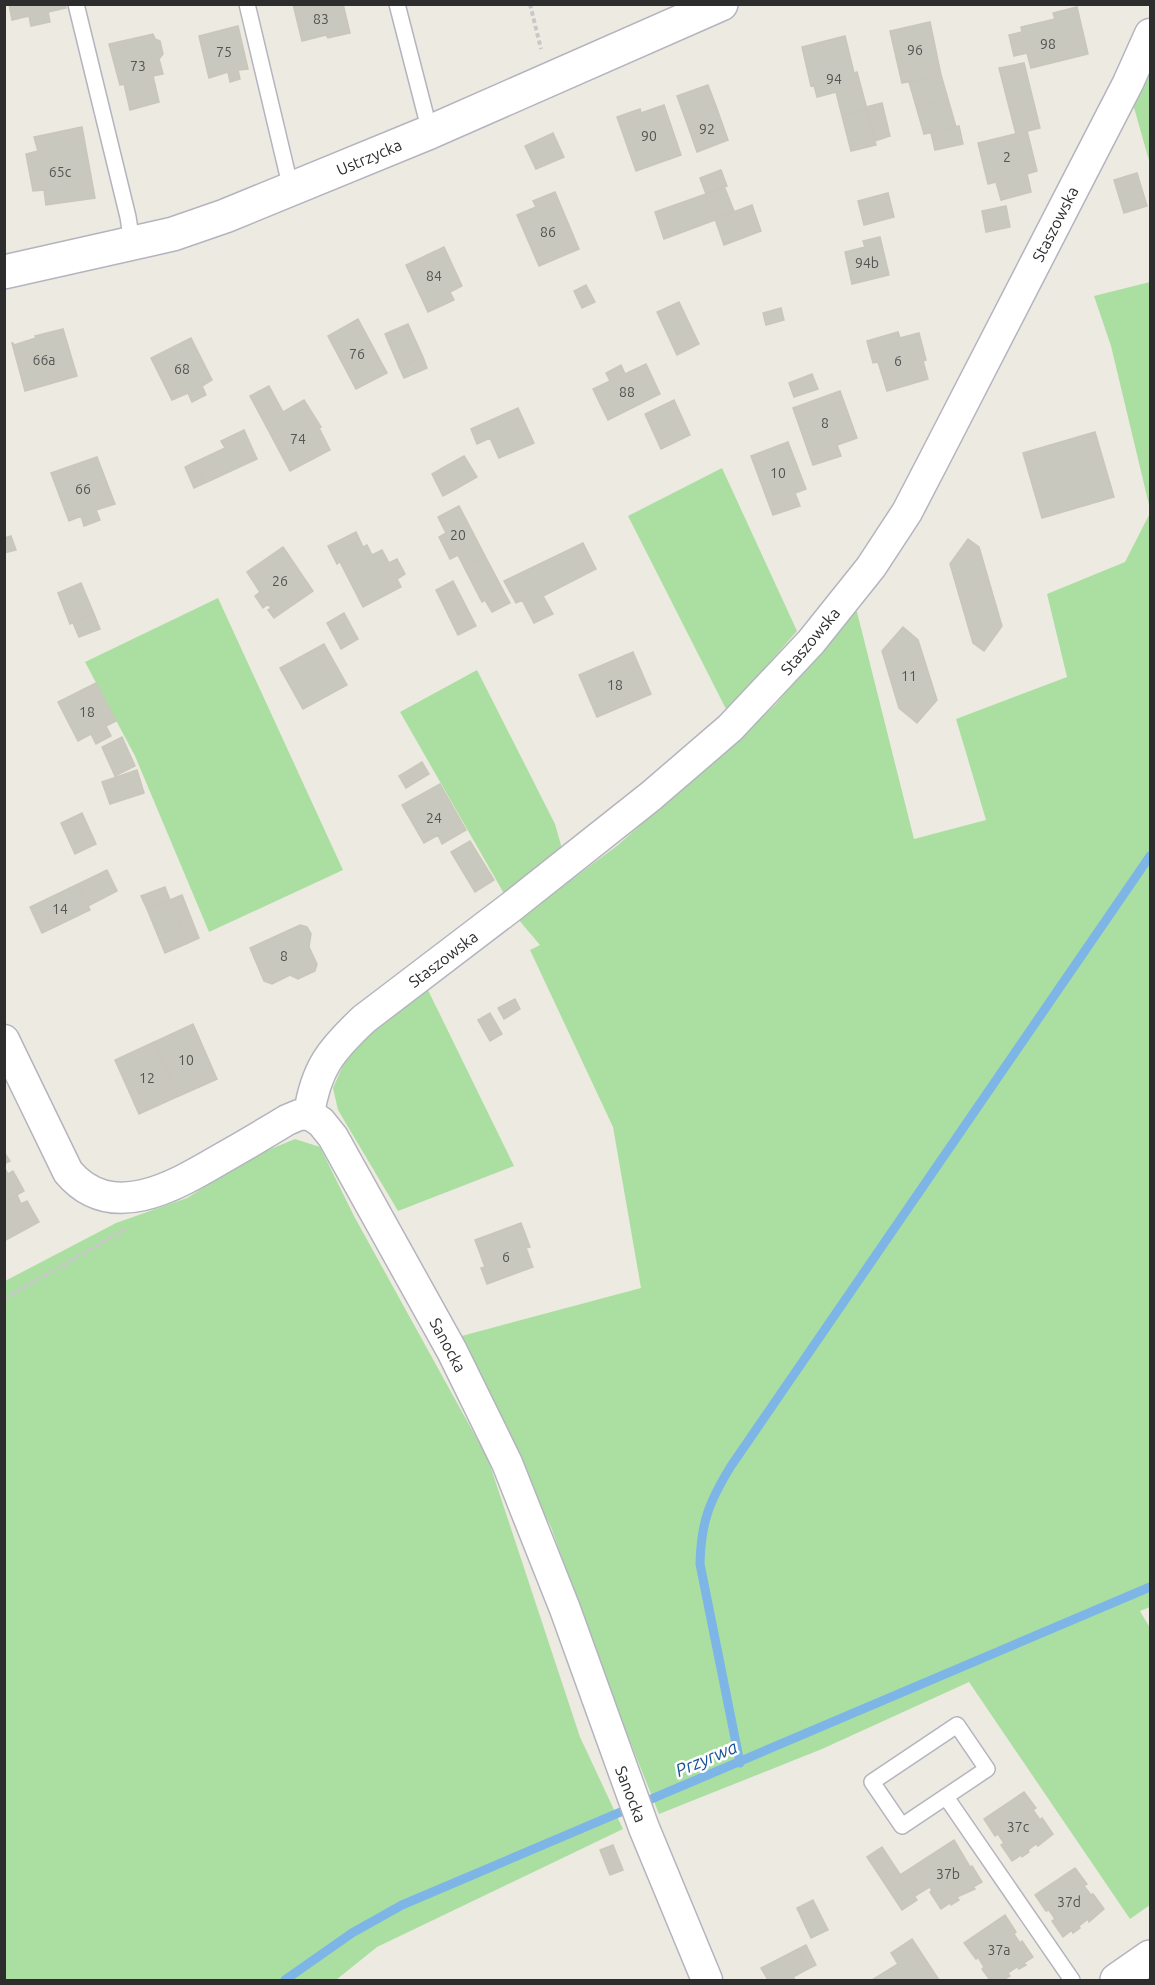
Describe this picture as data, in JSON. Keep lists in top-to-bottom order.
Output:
{
  "streets": {
    "street": ["Ustrzycka", "Staszowska", "Sanocka"]
  },
  "crossings": [
    ["Staszowska", "Sanocka"]
  ],
  "water": ["Przyrwa"],
  "house_numbers": [
    "83",
    "98",
    "96",
    "75",
    "73",
    "94",
    "92",
    "90",
    "2",
    "65c",
    "86",
    "94b",
    "84",
    "76",
    "66a",
    "6",
    "68",
    "88",
    "8",
    "74",
    "10",
    "66",
    "20",
    "26",
    "11",
    "18",
    "18",
    "24",
    "14",
    "8",
    "10",
    "12",
    "6",
    "37c",
    "37b",
    "37d",
    "37a"
  ]
}
